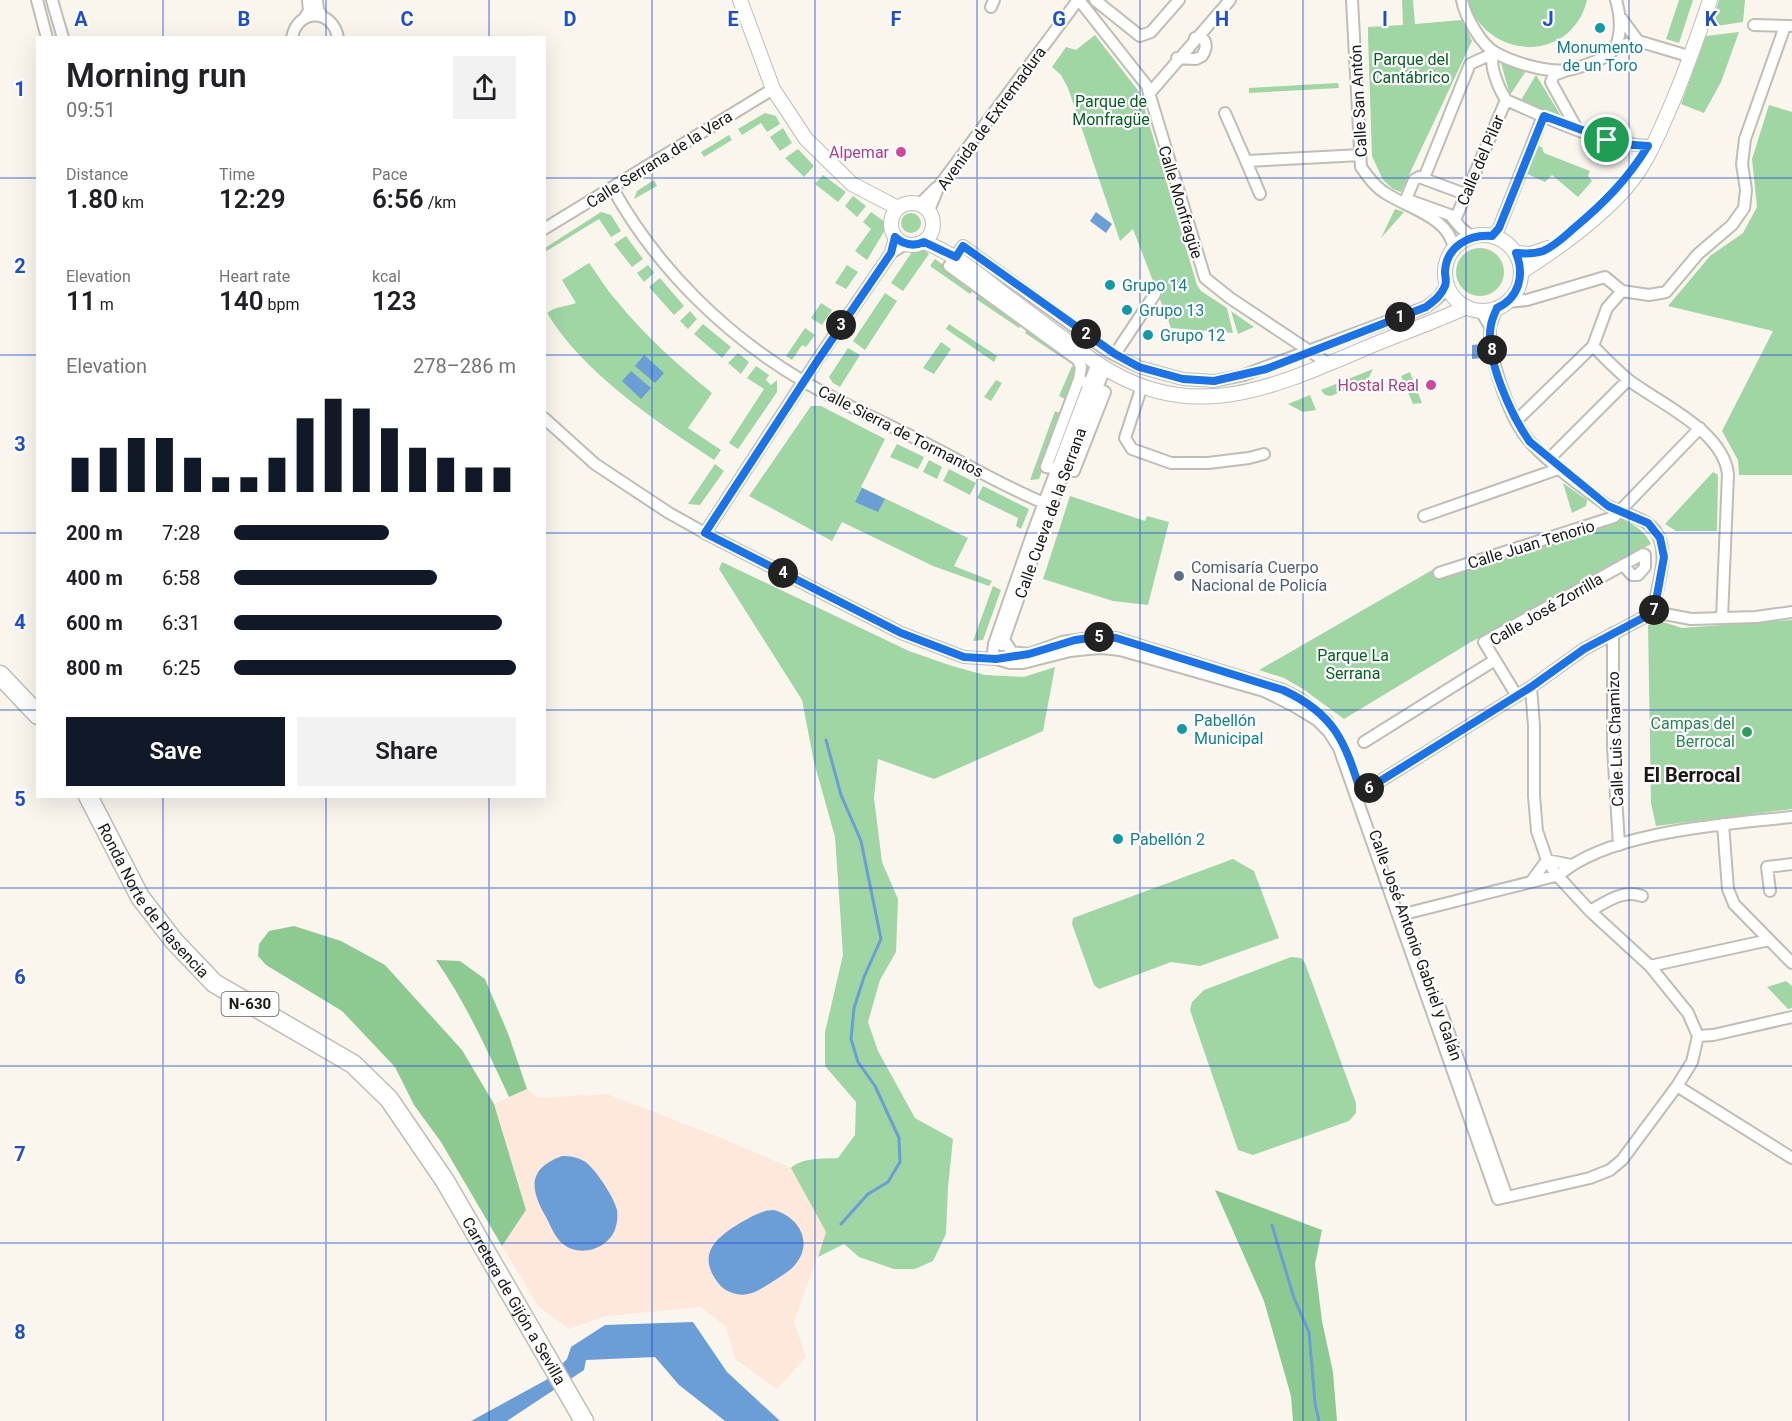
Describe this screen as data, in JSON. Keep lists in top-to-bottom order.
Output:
{
  "streets": {
    "highway": ["Ronda Norte de Plasencia", "N-630", "Carretera de Gijón a Sevilla"],
    "street": [
      "Calle San Antón",
      "Avenida de Extremadura",
      "Calle Serrana de la Vera",
      "Calle del Pilar",
      "Calle Monfragüe",
      "Calle Sierra de Tormantos",
      "Calle Cueva de la Serrana",
      "Calle Juan Tenorio",
      "Calle José Zorrilla",
      "Calle Luis Chamizo",
      "Calle José Antonio Gabriel y Galán"
    ]
  },
  "crossings": [
    ["Avenida de Extremadura", "Calle Monfragüe"],
    ["Calle Serrana de la Vera", "Calle Sierra de Tormantos"],
    ["Calle Sierra de Tormantos", "Calle Cueva de la Serrana"],
    ["Calle Cueva de la Serrana", "Calle José Antonio Gabriel y Galán"],
    ["Ronda Norte de Plasencia", "Carretera de Gijón a Sevilla"]
  ],
  "districts": ["El Berrocal"],
  "parks": ["Parque del Cantábrico", "Parque de Monfragüe", "Parque La Serrana"],
  "places": [
    "Monumento de un Toro",
    "Alpemar",
    "Grupo 14",
    "Grupo 13",
    "Grupo 12",
    "Hostal Real",
    "Comisaría Cuerpo Nacional de Policía",
    "Pabellón Municipal",
    "Campas del Berrocal",
    "Pabellón 2"
  ],
  "page": {
    "heading": ["Morning run", "09:51"],
    "stats": [
      ["Distance", "1.80 km"],
      ["Time", "12:29"],
      ["Pace", "6:56 /km"],
      ["Elevation", "11 m"],
      ["Heart rate", "140 bpm"],
      ["kcal", "123"]
    ],
    "pins": [
      "1",
      "3",
      "2",
      "8",
      "4",
      "7",
      "5",
      "6"
    ],
    "chart": ["Elevation", "278–286 m"],
    "list": [
      {
        "name": "200 m",
        "note": "7:28"
      },
      {
        "name": "400 m",
        "note": "6:58"
      },
      {
        "name": "600 m",
        "note": "6:31"
      },
      {
        "name": "800 m",
        "note": "6:25"
      }
    ],
    "buttons": ["Save", "Share"]
  },
  "grid": {
    "columns": [
      "A",
      "B",
      "C",
      "D",
      "E",
      "F",
      "G",
      "H",
      "I",
      "J",
      "K"
    ],
    "rows": [
      "1",
      "2",
      "3",
      "4",
      "5",
      "6",
      "7",
      "8"
    ]
  }
}
